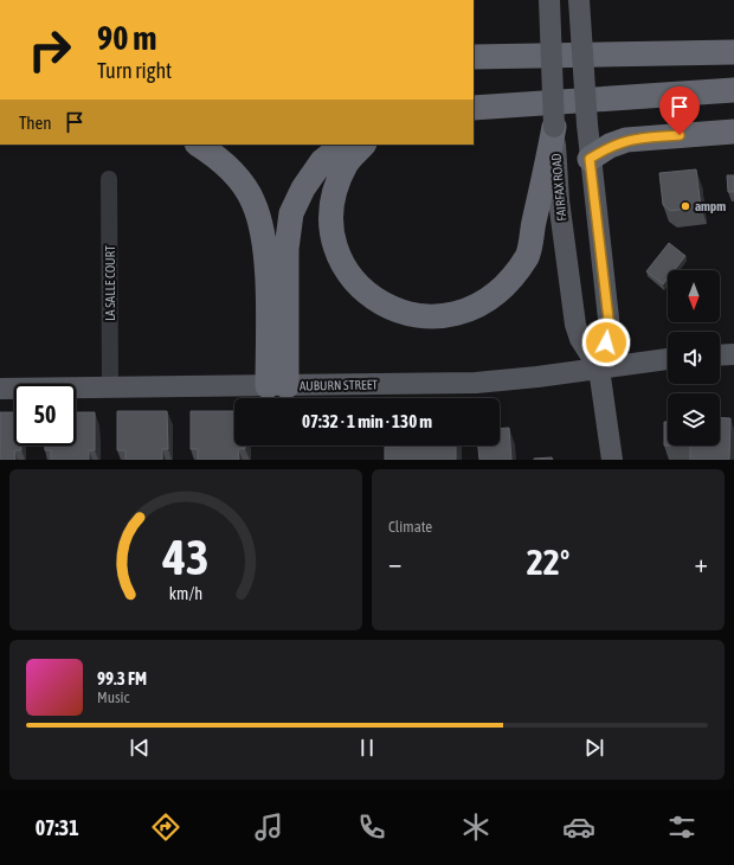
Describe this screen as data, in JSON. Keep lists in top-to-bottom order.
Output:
{
  "streets": {
    "main road": ["FAIRFAX ROAD", "AUBURN STREET"],
    "street": ["LA SALLE COURT"]
  },
  "crossings": [
    ["FAIRFAX ROAD", "AUBURN STREET"],
    ["LA SALLE COURT", "AUBURN STREET"]
  ],
  "places": ["ampm"],
  "north": "bottom",
  "page": {
    "turn": ["90 m", "Turn right"],
    "then": "Then",
    "limit": "50",
    "trip": "07:32 · 1 min · 130 m",
    "tile": "Climate",
    "heat": ["−", "22°", "+"],
    "song": ["99.3 FM", "Music"],
    "tabs": "07:31",
    "gauge": ["43", "km/h"]
  }
}
